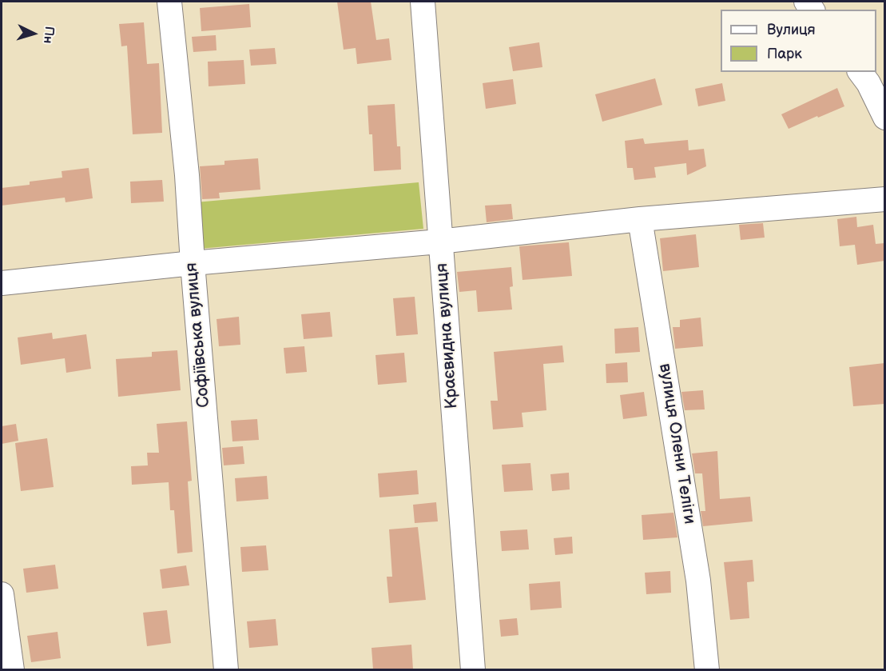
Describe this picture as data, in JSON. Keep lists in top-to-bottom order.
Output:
{
  "streets": {
    "street": ["Софіївська вулиця", "Краєвидна вулиця", "вулиця Олени Теліги"]
  },
  "legend": ["Вулиця", "Парк"],
  "north": "right"
}
